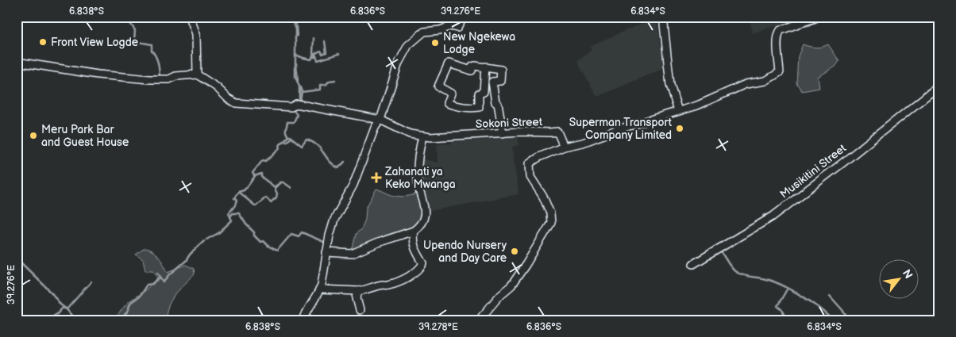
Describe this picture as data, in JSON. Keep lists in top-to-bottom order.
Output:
{
  "streets": {
    "street": ["Sokoni Street", "Musikitini Street"]
  },
  "places": {
    "other": [
      "Front View Logde",
      "New Ngekewa Lodge",
      "Superman Transport Company Limited",
      "Meru Park Bar and Guest House",
      "Upendo Nursery and Day Care"
    ],
    "health": ["Zahanati ya Keko Mwanga"]
  },
  "north": "top right",
  "coordinates": [
    "6.838°S",
    "6.836°S",
    "39.276°E",
    "6.834°S",
    "39.278°E"
  ]
}
